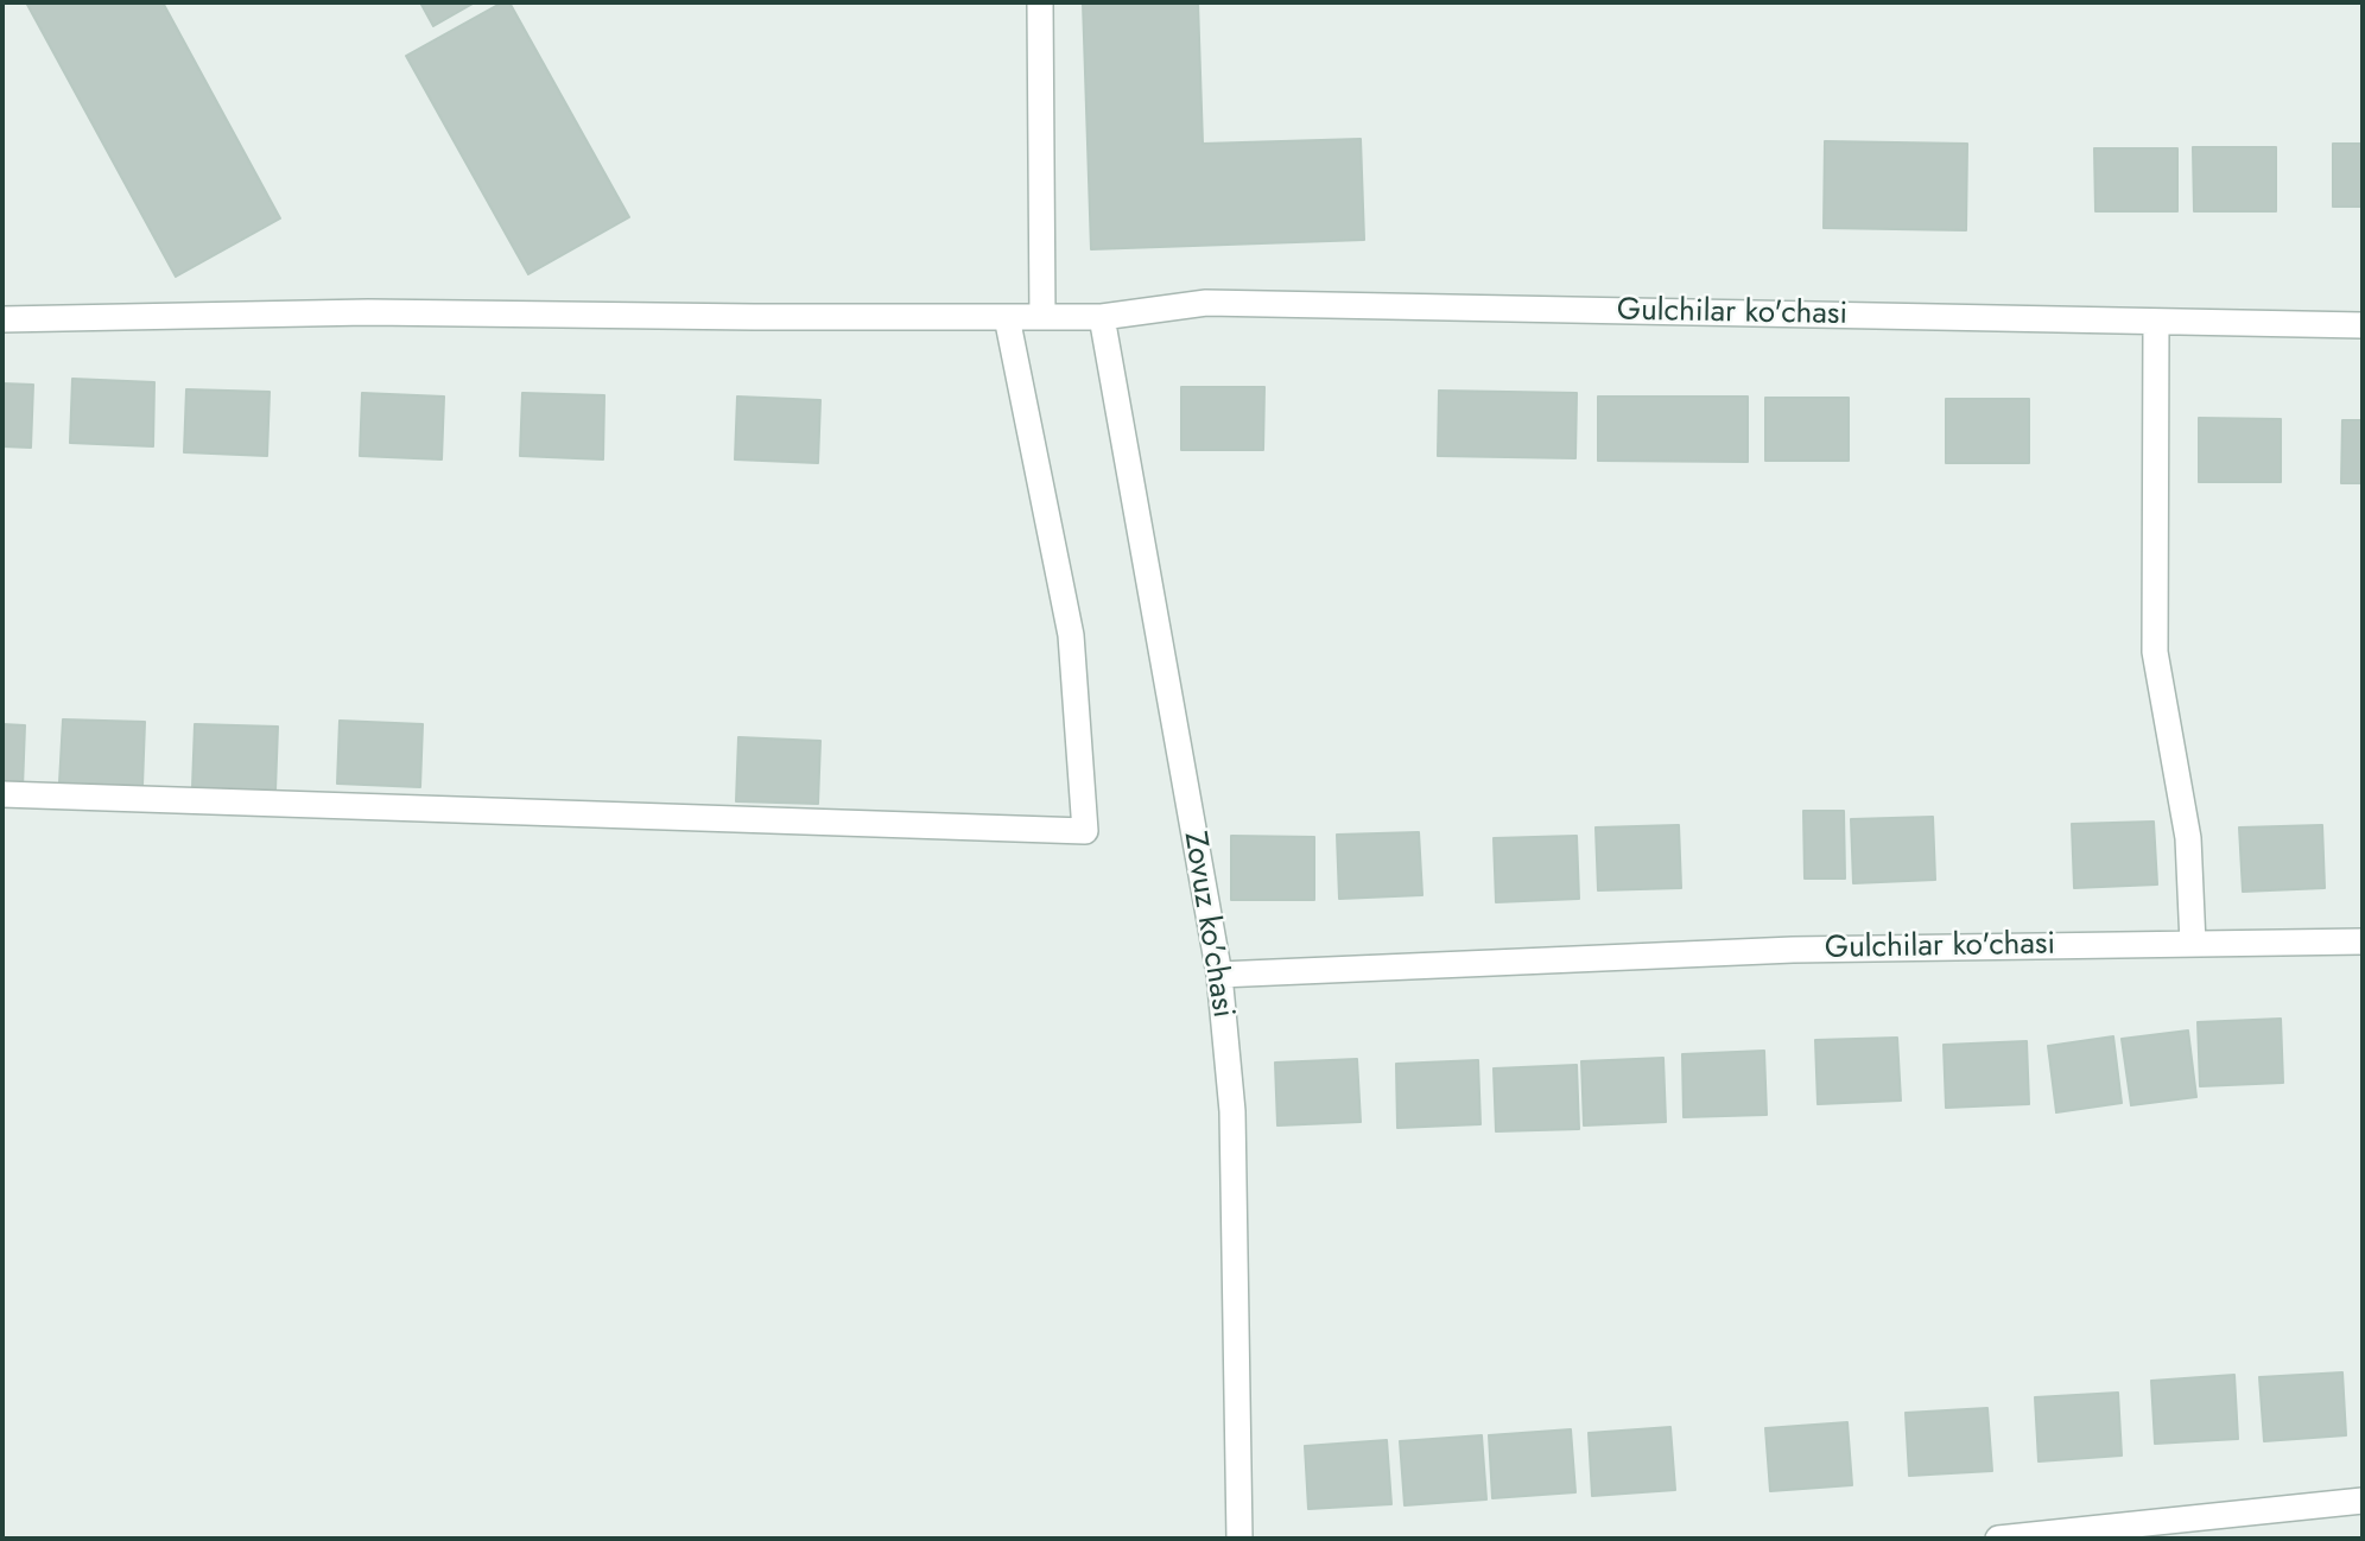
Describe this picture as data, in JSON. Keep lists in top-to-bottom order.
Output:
{
  "streets": {
    "street": ["Gulchilar ko'chasi", "Zovuz ko'chasi"]
  },
  "crossings": [
    ["Gulchilar ko'chasi", "Zovuz ko'chasi"]
  ]
}
